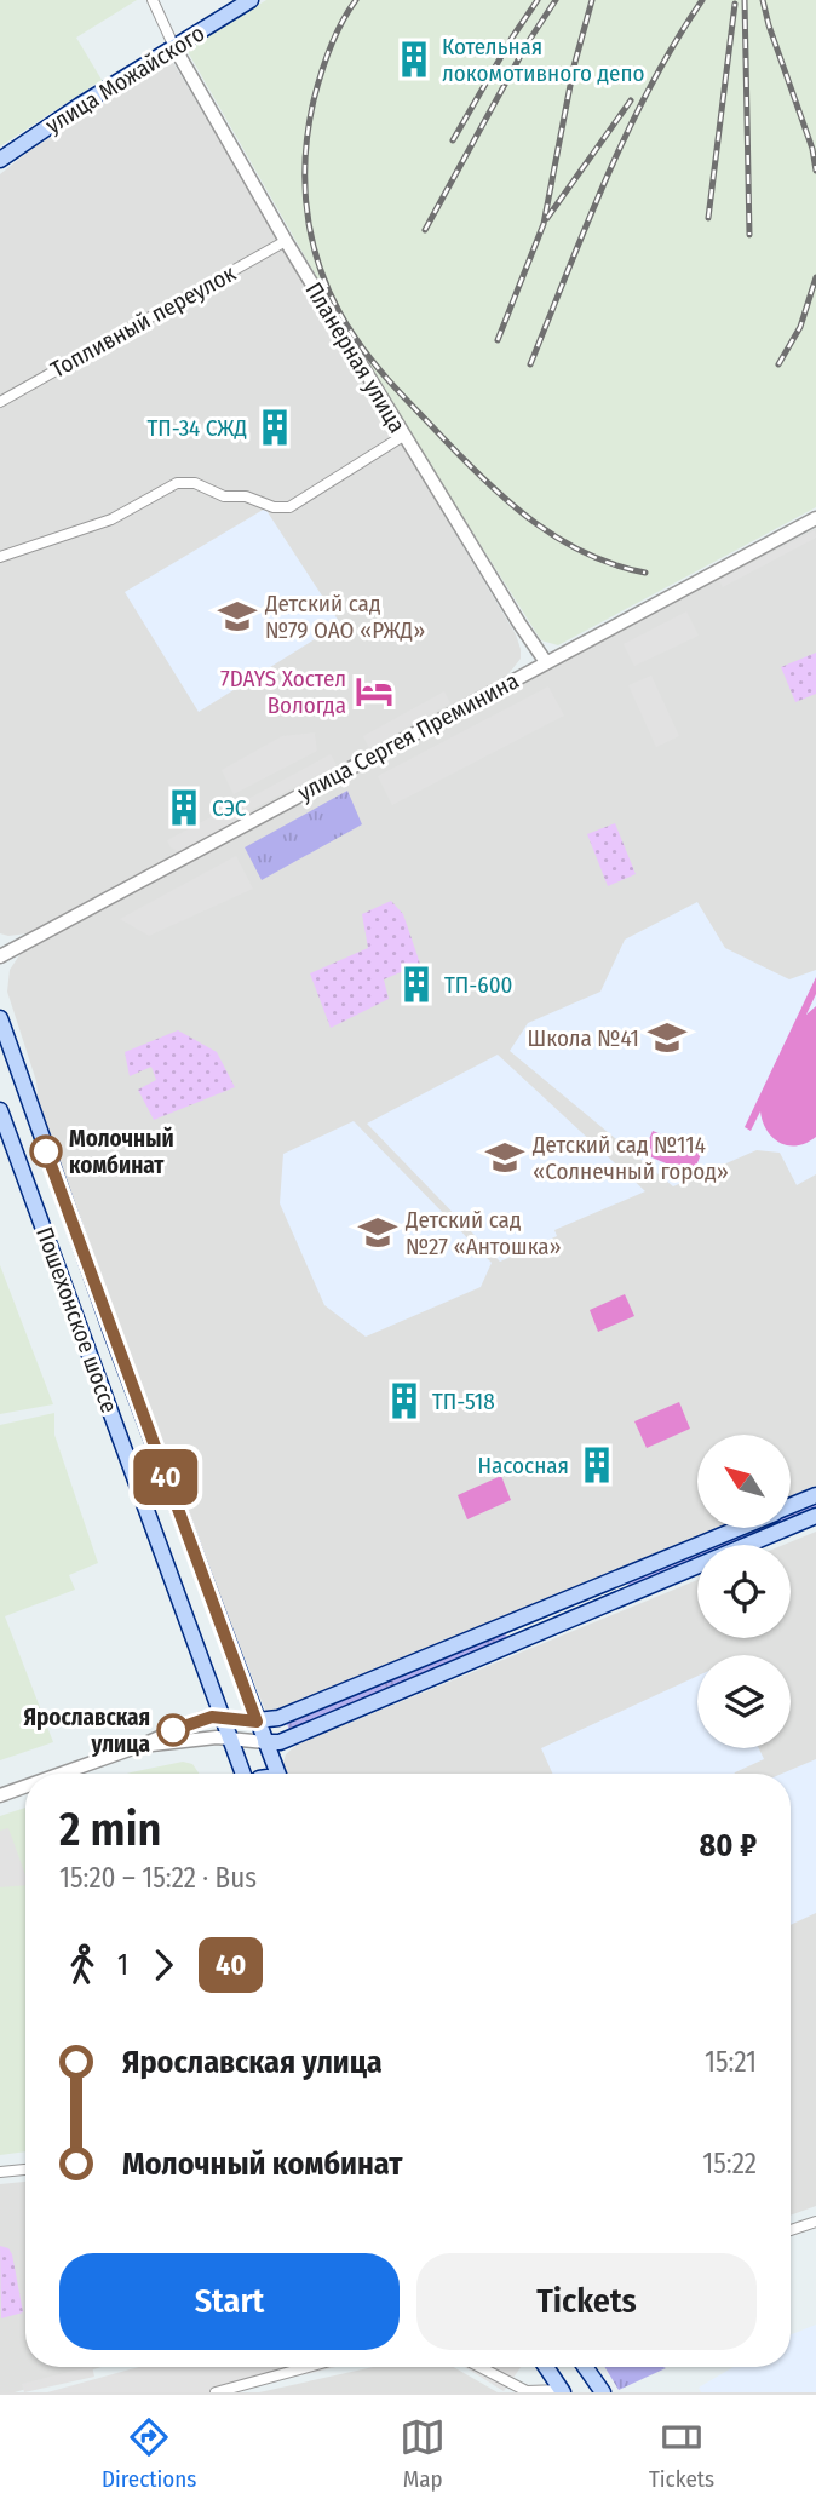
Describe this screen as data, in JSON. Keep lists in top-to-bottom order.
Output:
{
  "streets": {
    "main road": ["улица Можайского", "Пошехонское шоссе"],
    "street": ["Топливный переулок", "Планерная улица", "улица Сергея Преминина"]
  },
  "crossings": [
    ["улица Можайского", "Планерная улица"],
    ["Топливный переулок", "Планерная улица"],
    ["Планерная улица", "улица Сергея Преминина"]
  ],
  "places": {
    "building": [
      "Котельная локомотивного депо",
      "ТП-34 СЖД",
      "СЭС",
      "ТП-600",
      "ТП-518",
      "Насосная"
    ],
    "school or university": [
      "Детский сад №79 ОАО «РЖД»",
      "Школа №41",
      "Детский сад №114 «Солнечный город»",
      "Детский сад №27 «Антошка»"
    ],
    "hotel": ["7DAYS Хостел Вологда"],
    "other": ["Молочный комбинат", "Ярославская улица"]
  },
  "lines": ["bus line 40"],
  "north": "top left",
  "page": {
    "on_map": "40",
    "heading": ["2 min", "15:20 – 15:22 · Bus", "80 ₽"],
    "legs": ["1", "40"],
    "list": [
      {
        "name": "Ярославская улица",
        "value": "15:21"
      },
      {
        "name": "Молочный комбинат",
        "value": "15:22"
      }
    ],
    "buttons": ["Start", "Tickets"],
    "tabs": ["Directions", "Map", "Tickets"]
  }
}
